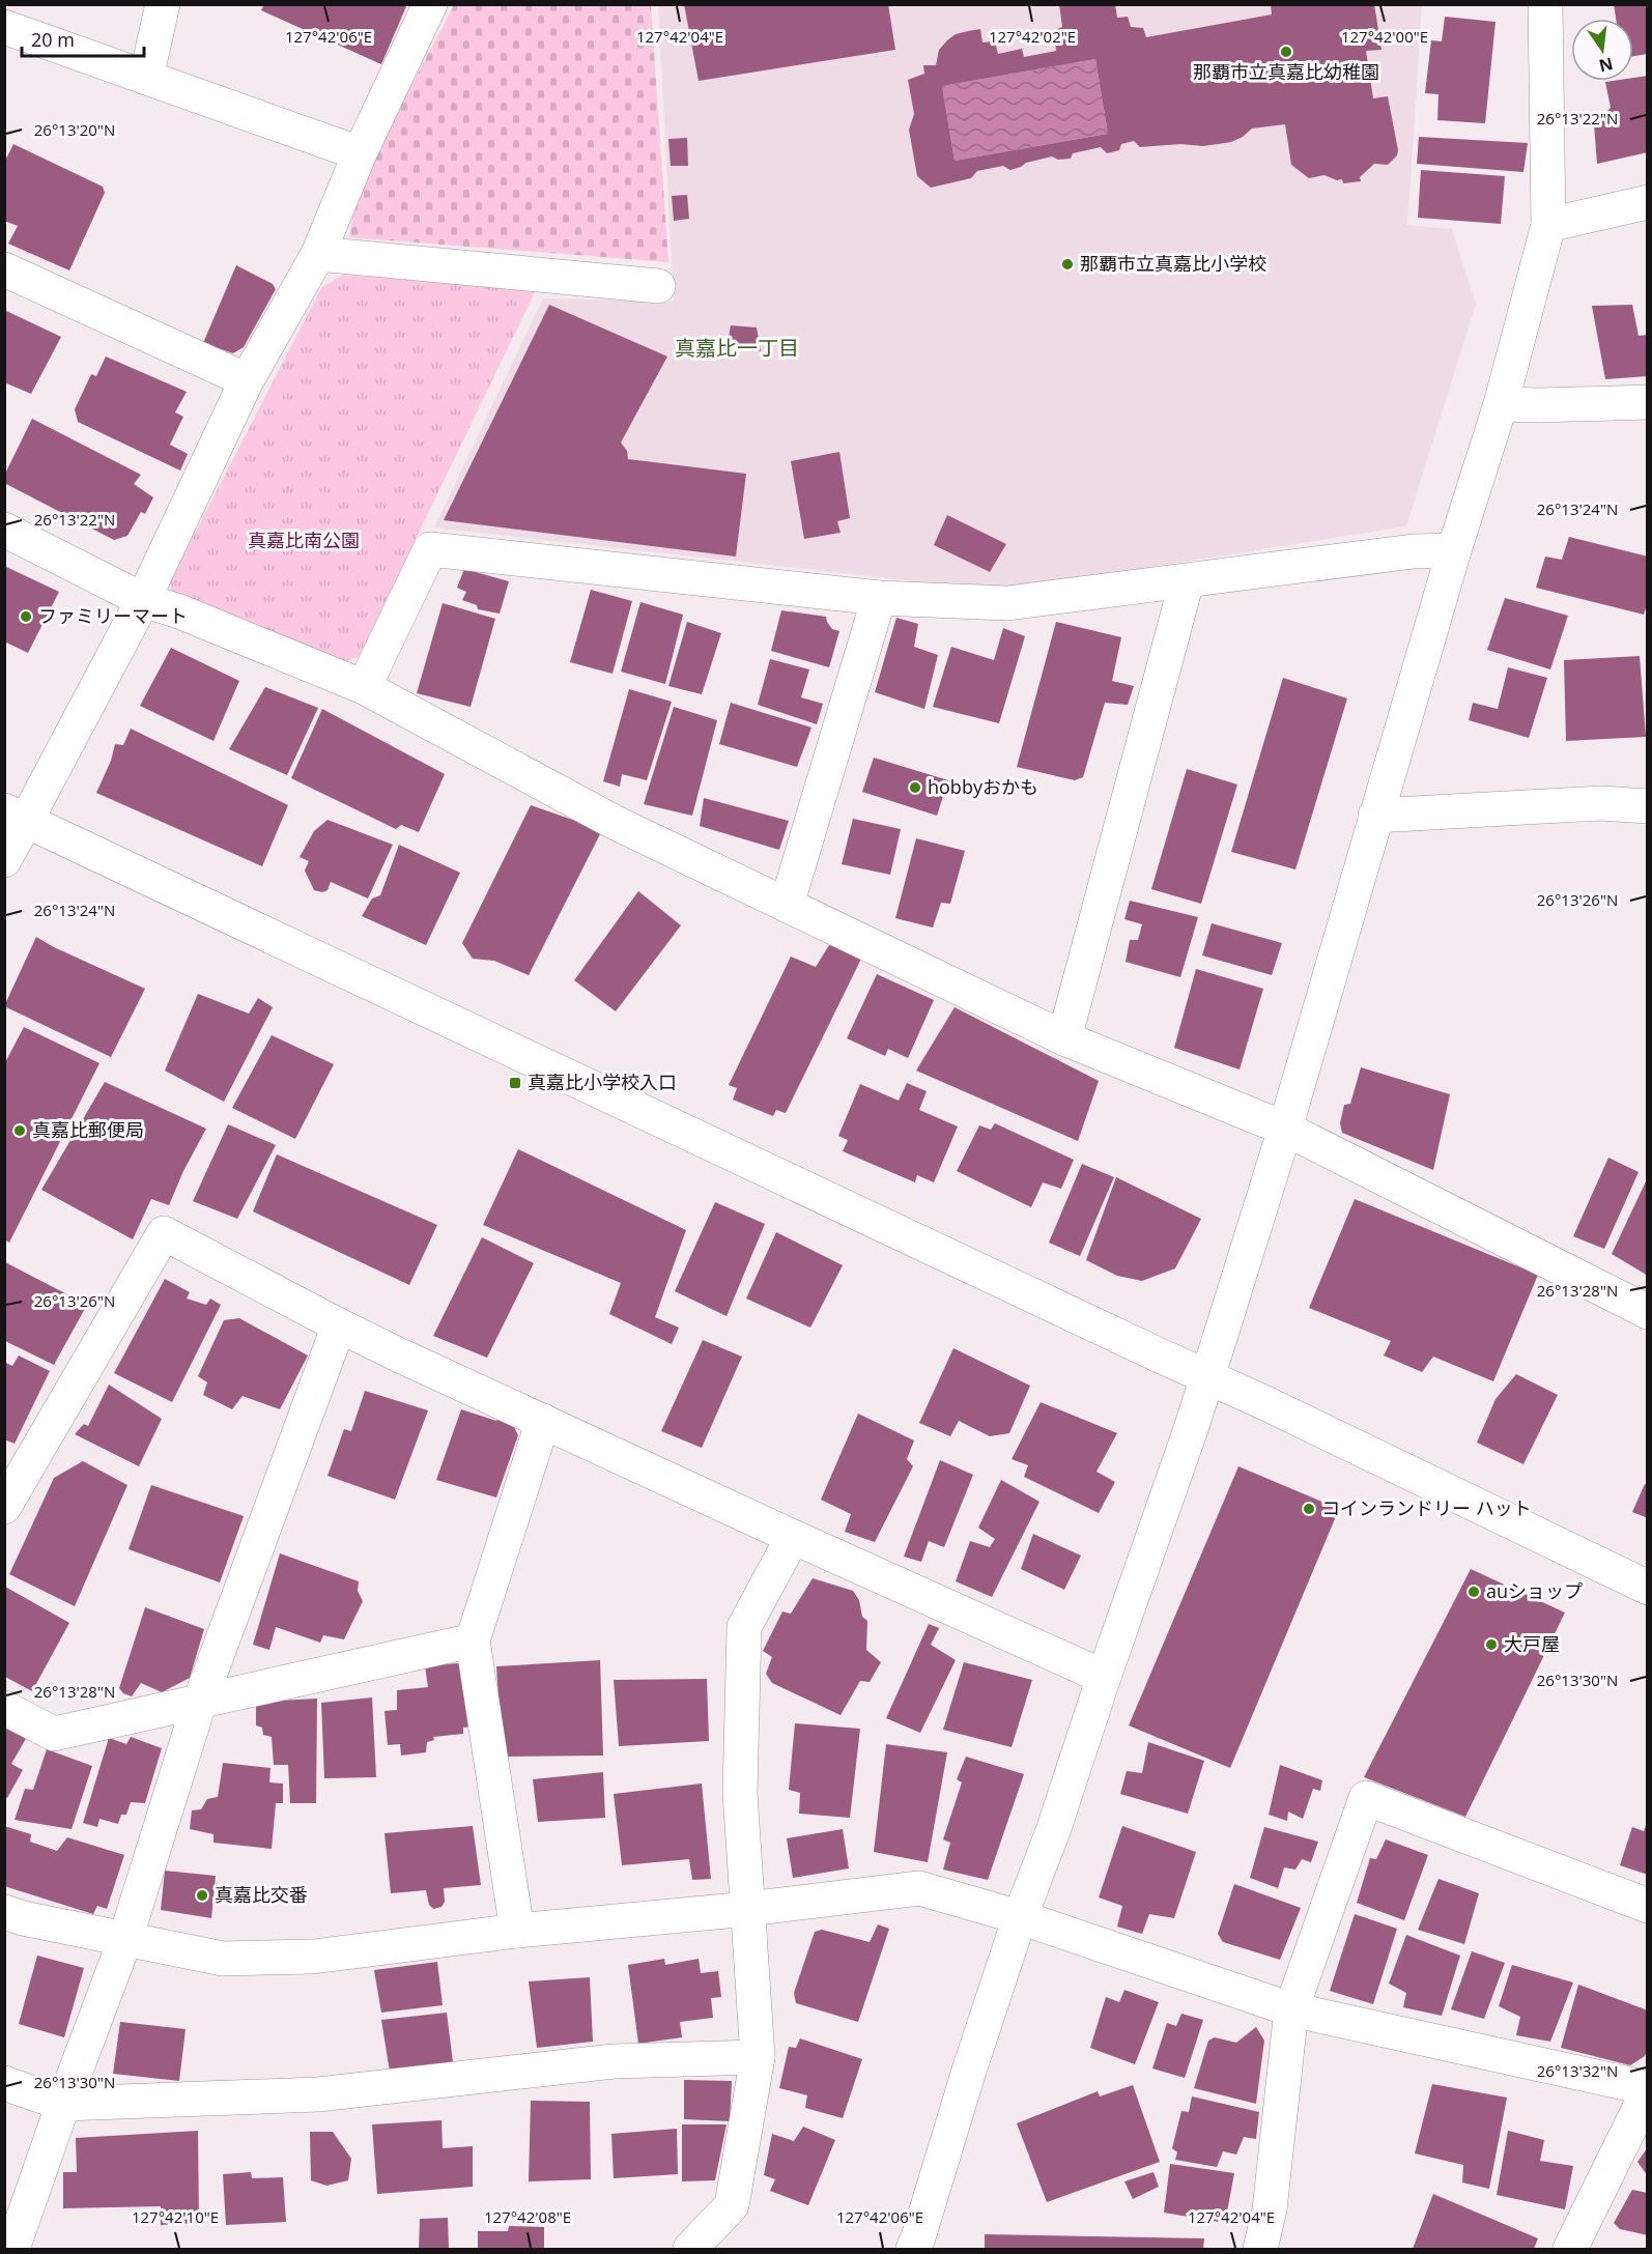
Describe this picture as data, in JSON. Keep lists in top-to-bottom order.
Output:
{
  "districts": ["真嘉比一丁目"],
  "parks": ["真嘉比南公園"],
  "places": {
    "other": [
      "那覇市立真嘉比幼稚園",
      "那覇市立真嘉比小学校",
      "ファミリーマート",
      "hobbyおかも",
      "真嘉比郵便局",
      "コインランドリー ハット",
      "auショップ",
      "大戸屋",
      "真嘉比交番"
    ],
    "transit": ["真嘉比小学校入口"]
  },
  "scale_bar": "20 m",
  "north": "bottom",
  "coordinates": [
    "127°42'04\"E",
    "127°42'02\"E",
    "127°42'06\"E",
    "127°42'00\"E",
    "26°13'22\"N",
    "26°13'20\"N",
    "26°13'24\"N",
    "26°13'26\"N",
    "26°13'28\"N",
    "26°13'30\"N",
    "26°13'32\"N",
    "127°42'10\"E",
    "127°42'08\"E"
  ]
}
